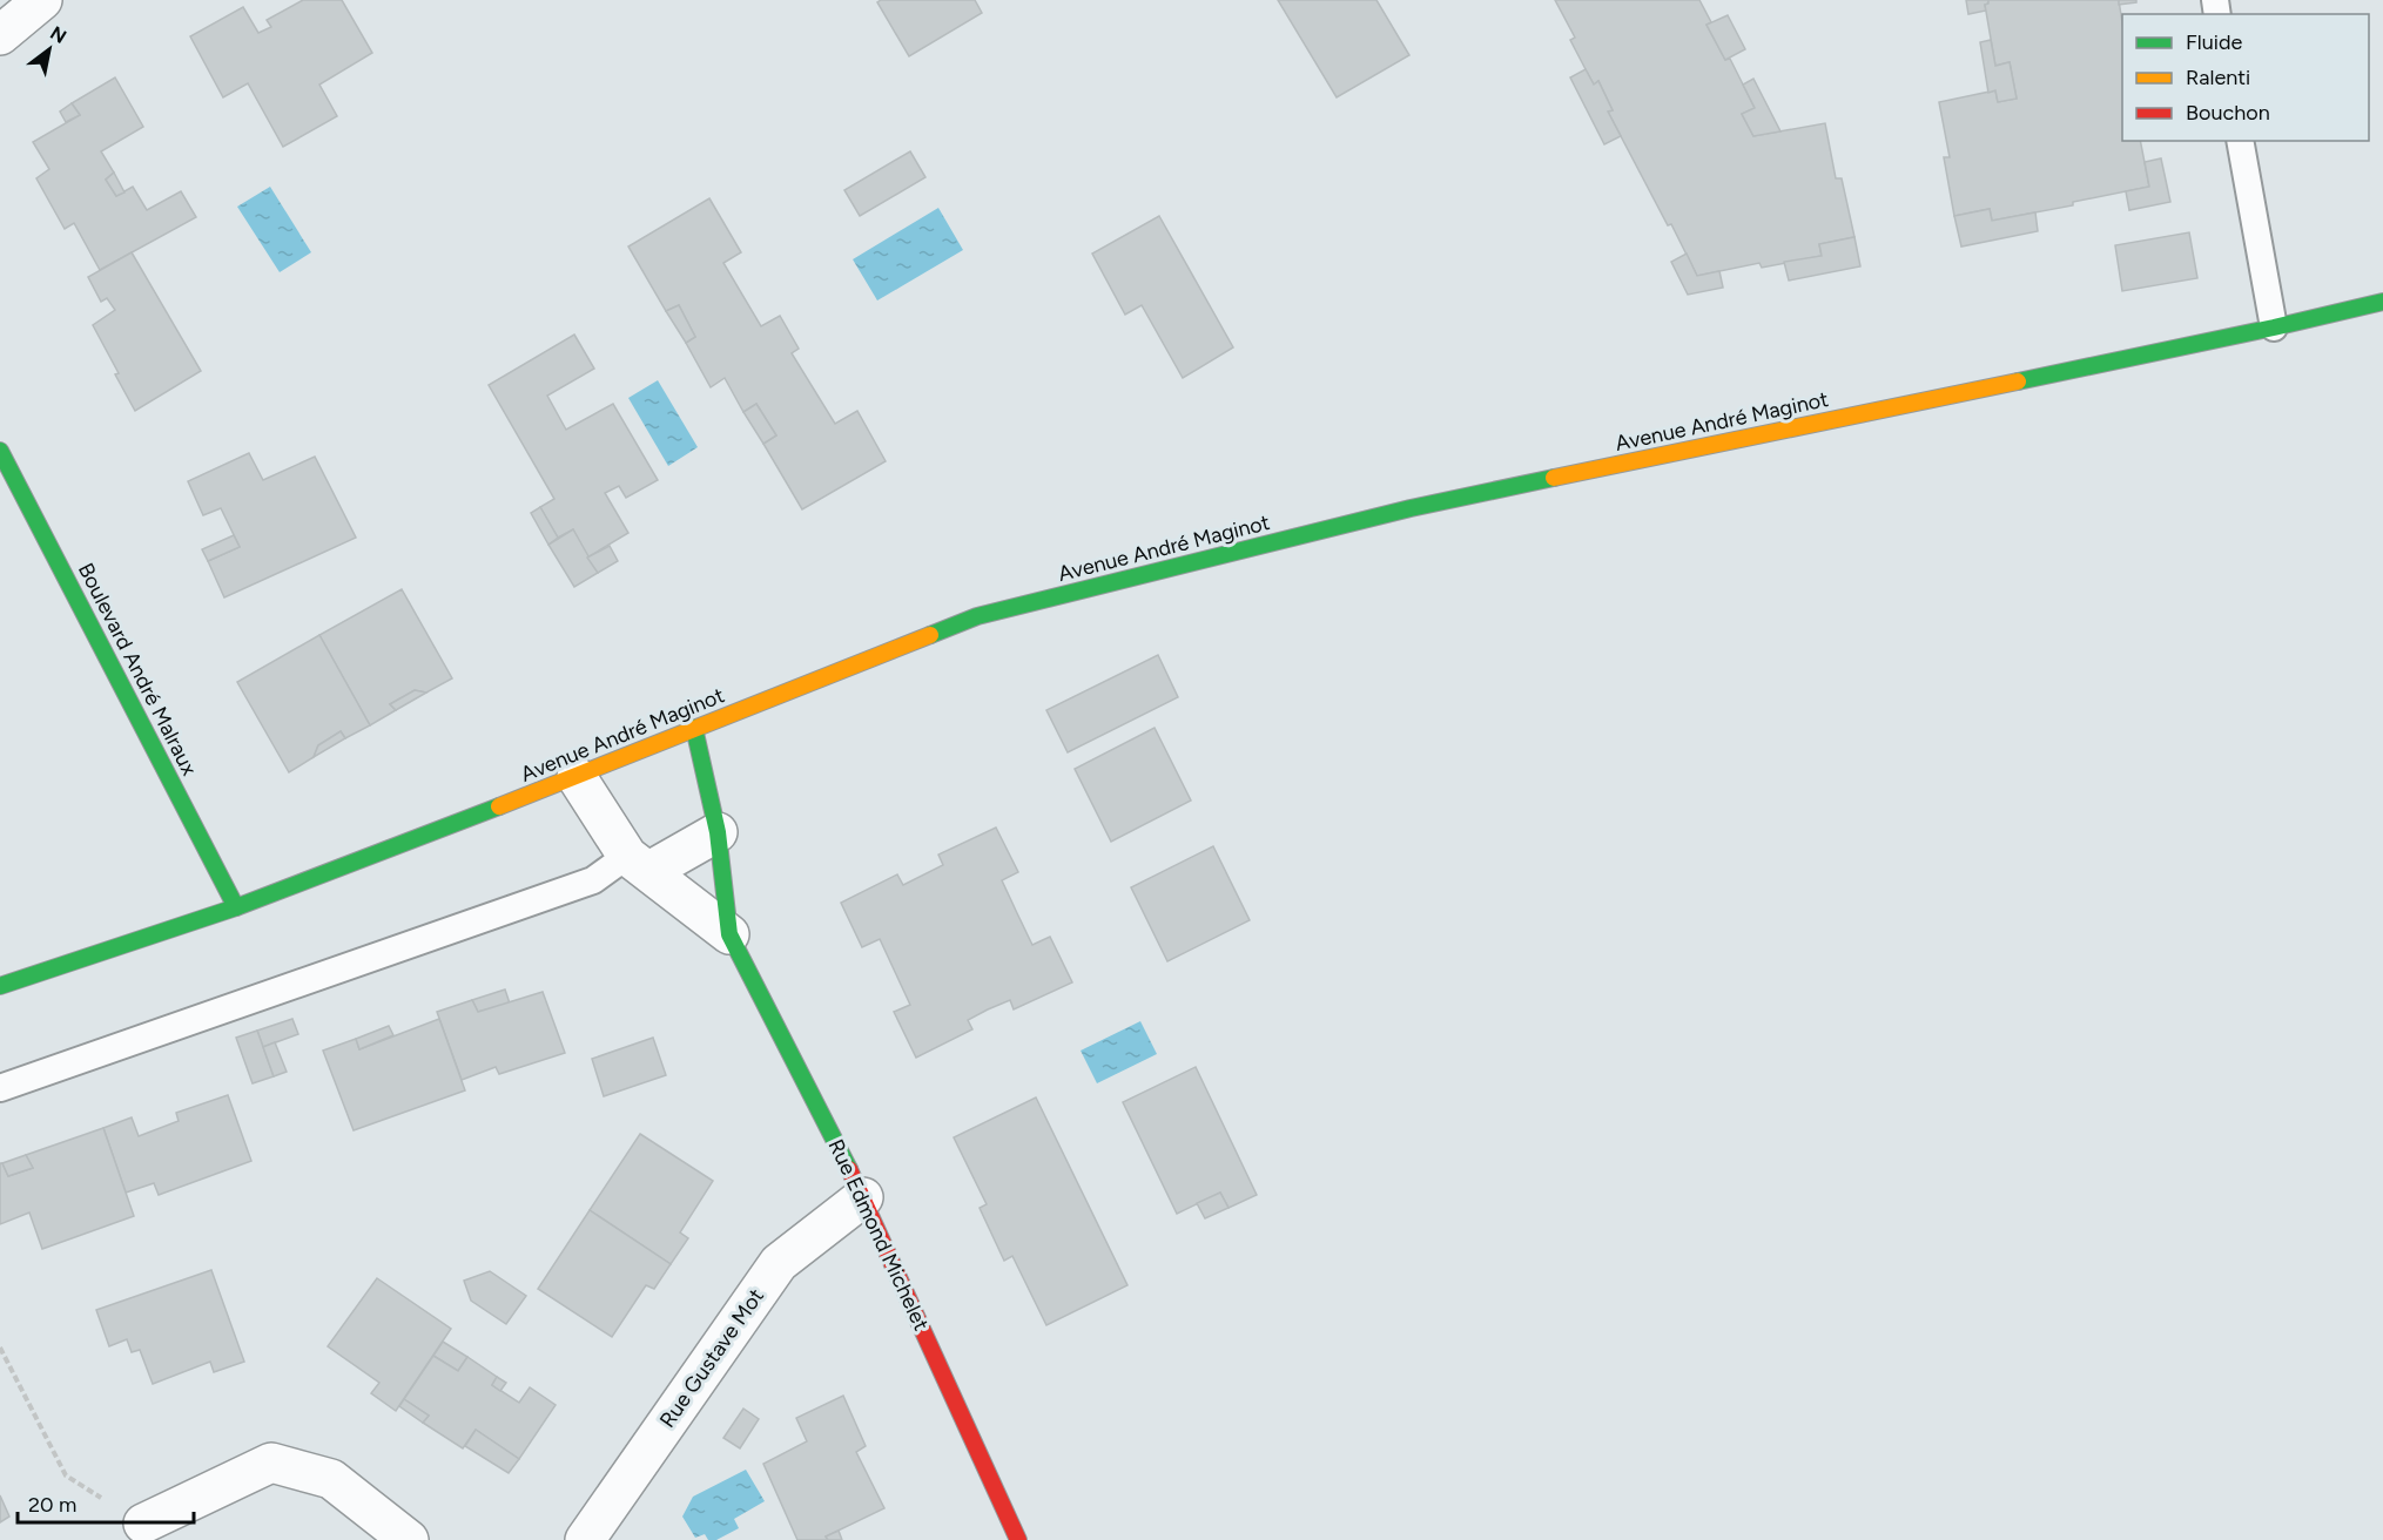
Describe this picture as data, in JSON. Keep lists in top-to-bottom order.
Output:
{
  "streets": {
    "street": [
      "Avenue André Maginot",
      "Boulevard André Malraux",
      "Rue Edmond Michelet",
      "Rue Gustave Mot"
    ]
  },
  "crossings": [
    ["Avenue André Maginot", "Boulevard André Malraux"],
    ["Avenue André Maginot", "Rue Edmond Michelet"],
    ["Rue Edmond Michelet", "Rue Gustave Mot"]
  ],
  "legend": ["Fluide", "Ralenti", "Bouchon"],
  "scale_bar": "20 m",
  "north": "top right"
}
